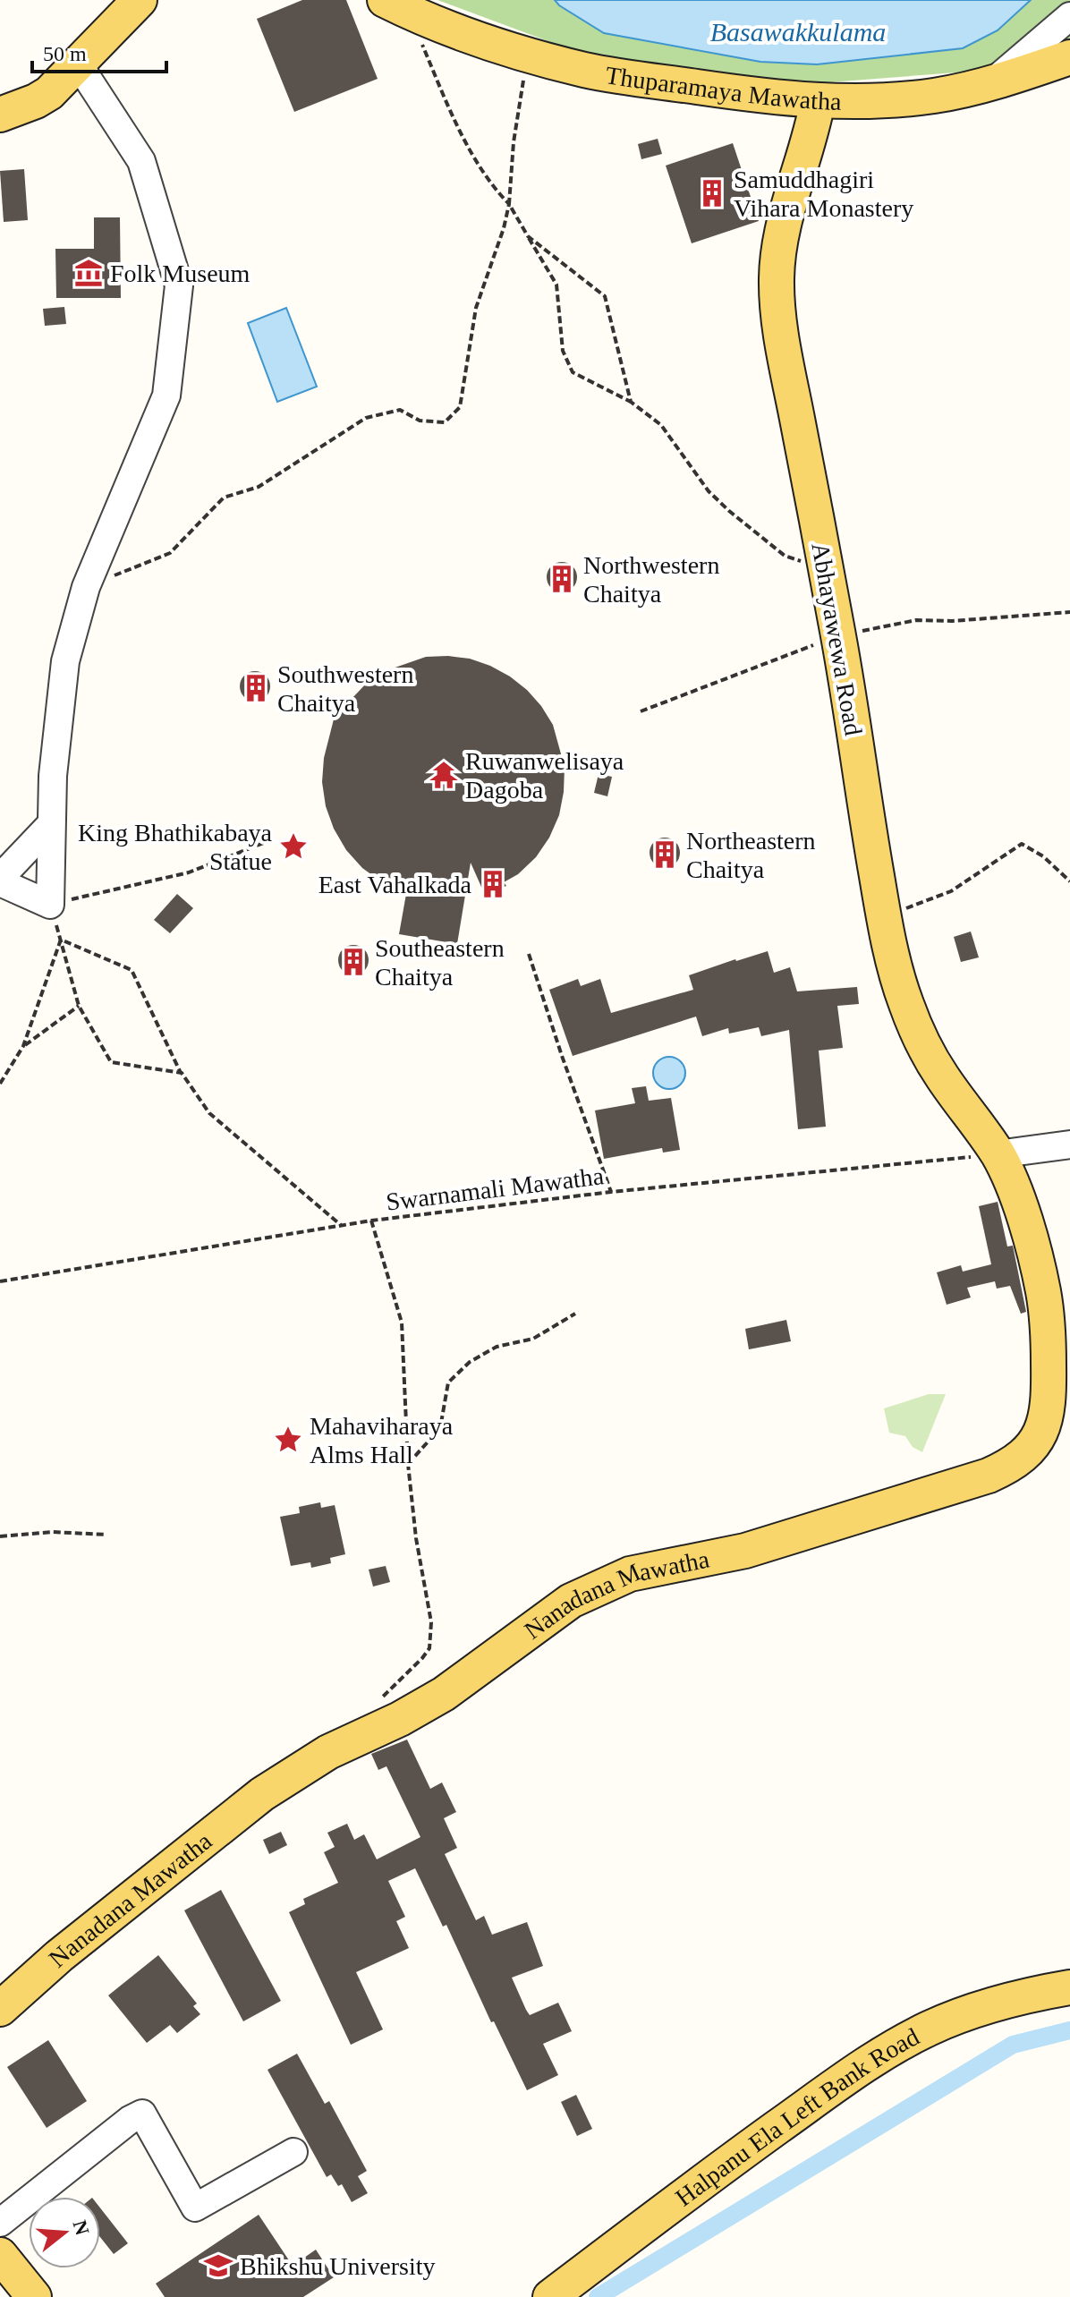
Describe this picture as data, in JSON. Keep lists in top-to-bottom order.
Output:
{
  "streets": {
    "main road": [
      "Thuparamaya Mawatha",
      "Abhayawewa Road",
      "Nanadana Mawatha",
      "Halpanu Ela Left Bank Road"
    ],
    "path": ["Swarnamali Mawatha"]
  },
  "crossings": [
    ["Thuparamaya Mawatha", "Abhayawewa Road"],
    ["Abhayawewa Road", "Swarnamali Mawatha"],
    ["Abhayawewa Road", "Nanadana Mawatha"],
    ["Swarnamali Mawatha", "Nanadana Mawatha"]
  ],
  "water": ["Basawakkulama"],
  "places": {
    "building": [
      "Samuddhagiri Vihara Monastery",
      "Northwestern Chaitya",
      "Southwestern Chaitya",
      "Northeastern Chaitya",
      "East Vahalkada",
      "Southeastern Chaitya"
    ],
    "museum": ["Folk Museum"],
    "temple": ["Ruwanwelisaya Dagoba"],
    "place": ["King Bhathikabaya Statue", "Mahaviharaya Alms Hall"],
    "school or university": ["Bhikshu University"]
  },
  "scale_bar": "50 m",
  "north": "right"
}
